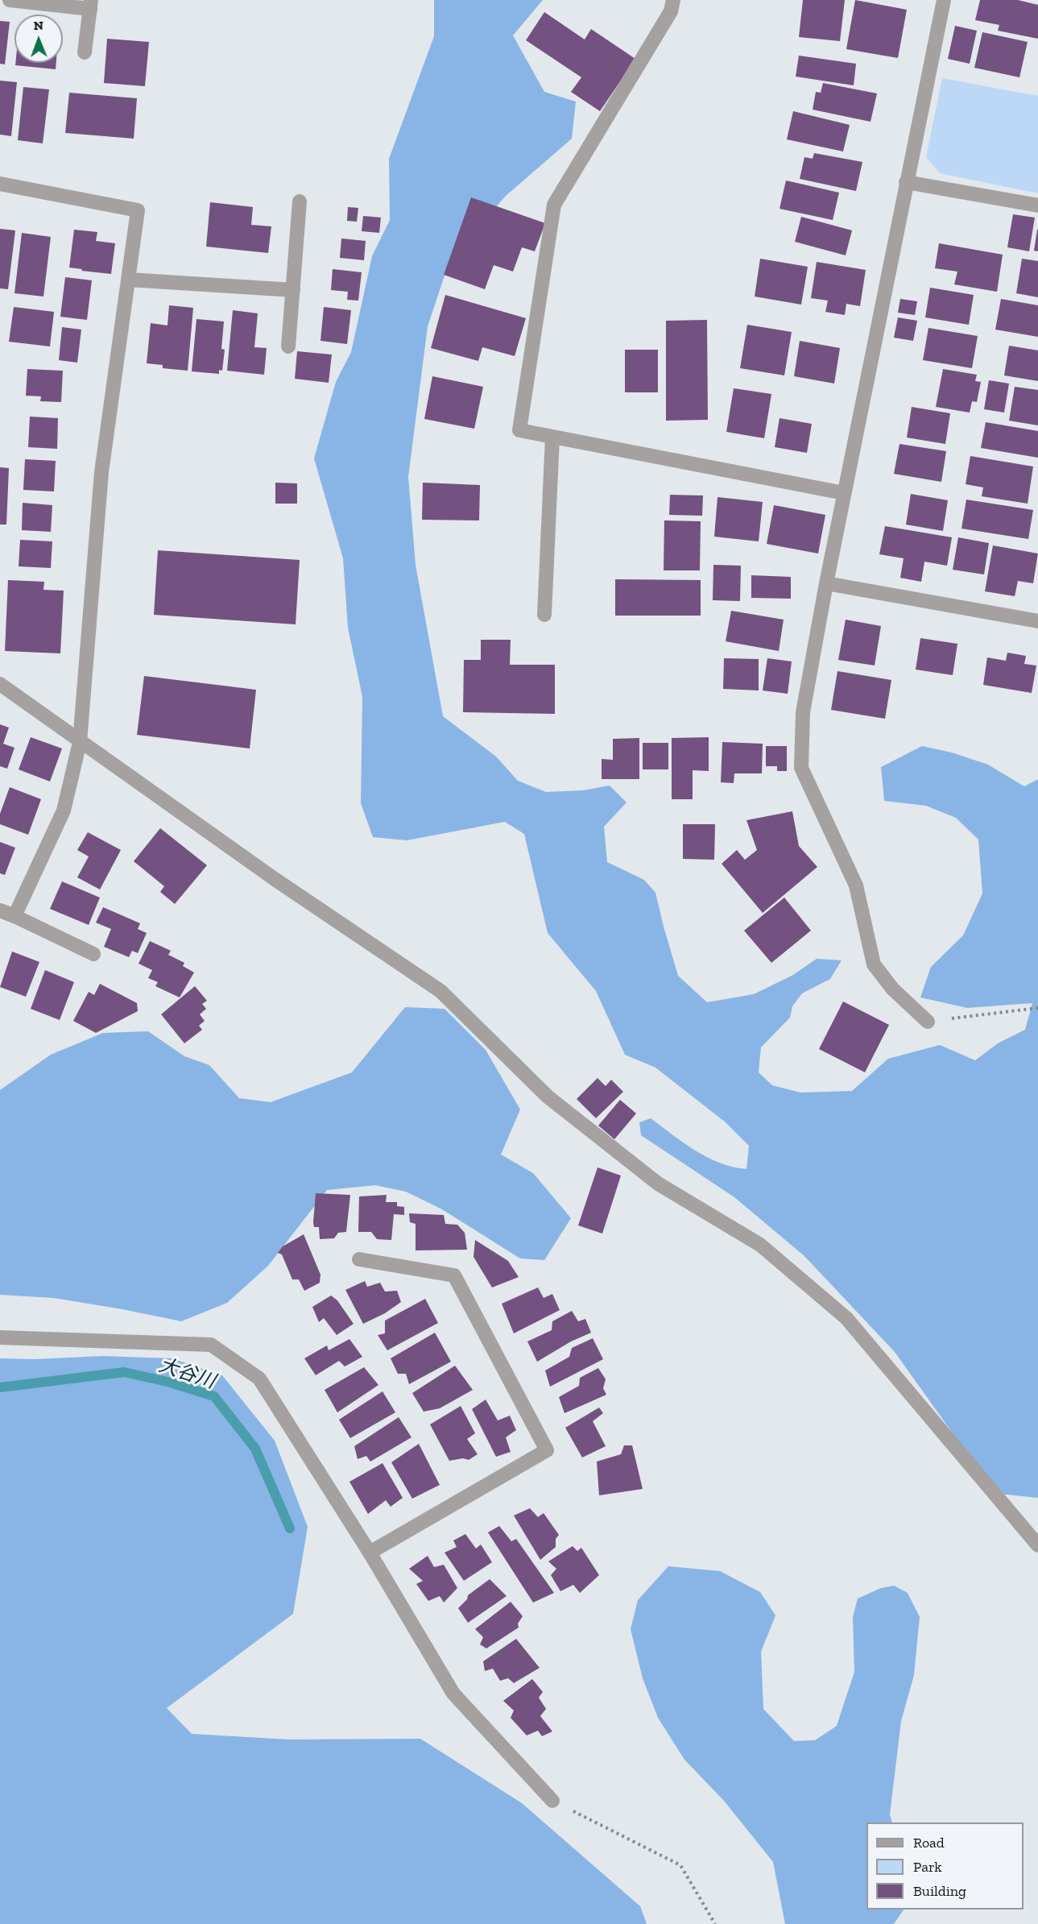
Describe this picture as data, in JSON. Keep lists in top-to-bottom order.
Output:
{
  "water": ["大谷川"],
  "legend": ["Road", "Park", "Building"],
  "north": "top"
}
